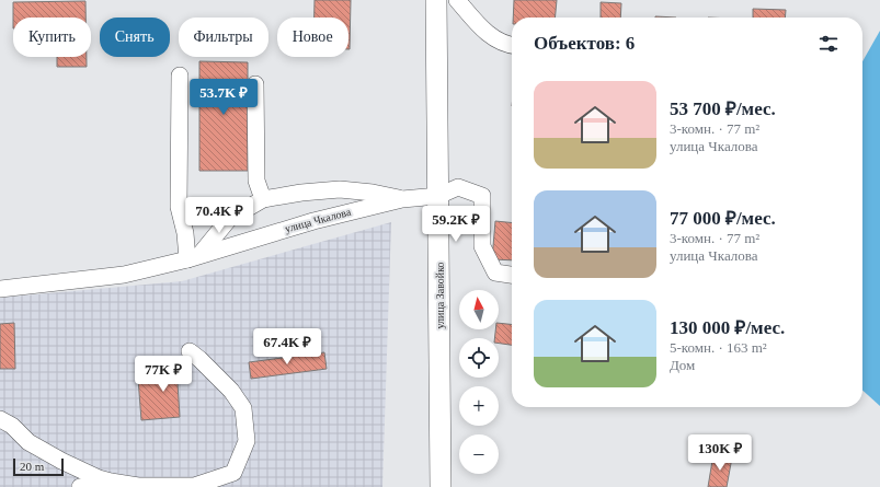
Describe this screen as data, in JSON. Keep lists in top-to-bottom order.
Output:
{
  "streets": {
    "main road": ["улица Завойко"],
    "street": ["улица Чкалова"]
  },
  "crossings": [
    ["улица Чкалова", "улица Завойко"]
  ],
  "scale_bar": "20 m",
  "north": "top",
  "page": {
    "chip": [
      "Купить",
      "Снять",
      "Фильтры",
      "Новое"
    ],
    "heading": "Объектов: 6",
    "list": [
      {
        "name": "53 700 ₽/мес.",
        "note": "3-комн. · 77 m² · улица Чкалова"
      },
      {
        "name": "77 000 ₽/мес.",
        "note": "3-комн. · 77 m² · улица Чкалова"
      },
      {
        "name": "130 000 ₽/мес.",
        "note": "5-комн. · 163 m² · Дом"
      }
    ],
    "price": [
      "53.7K ₽",
      "70.4K ₽",
      "59.2K ₽",
      "67.4K ₽",
      "77K ₽",
      "130K ₽"
    ],
    "map_buttons": ["+", "−"],
    "scale": "20 m"
  }
}
